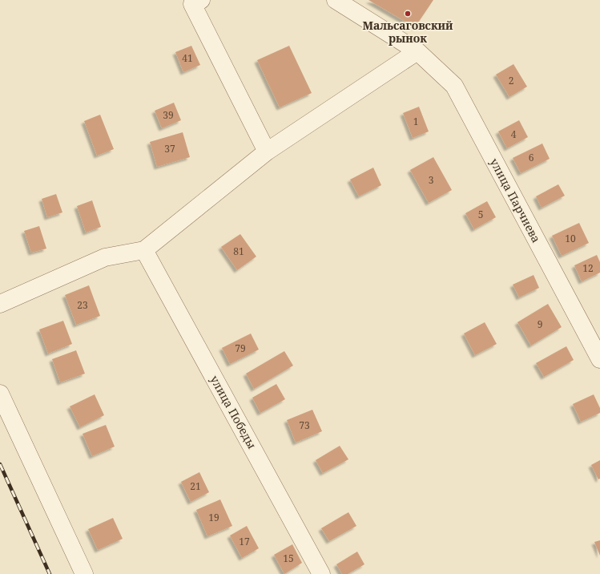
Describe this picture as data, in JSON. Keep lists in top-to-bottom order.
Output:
{
  "streets": {
    "street": ["улица Парчиева", "улица Победы"]
  },
  "places": ["Мальсаговский рынок"],
  "house_numbers": [
    "41",
    "2",
    "39",
    "1",
    "4",
    "37",
    "6",
    "3",
    "5",
    "10",
    "81",
    "12",
    "23",
    "9",
    "79",
    "73",
    "21",
    "19",
    "17",
    "15"
  ]
}
